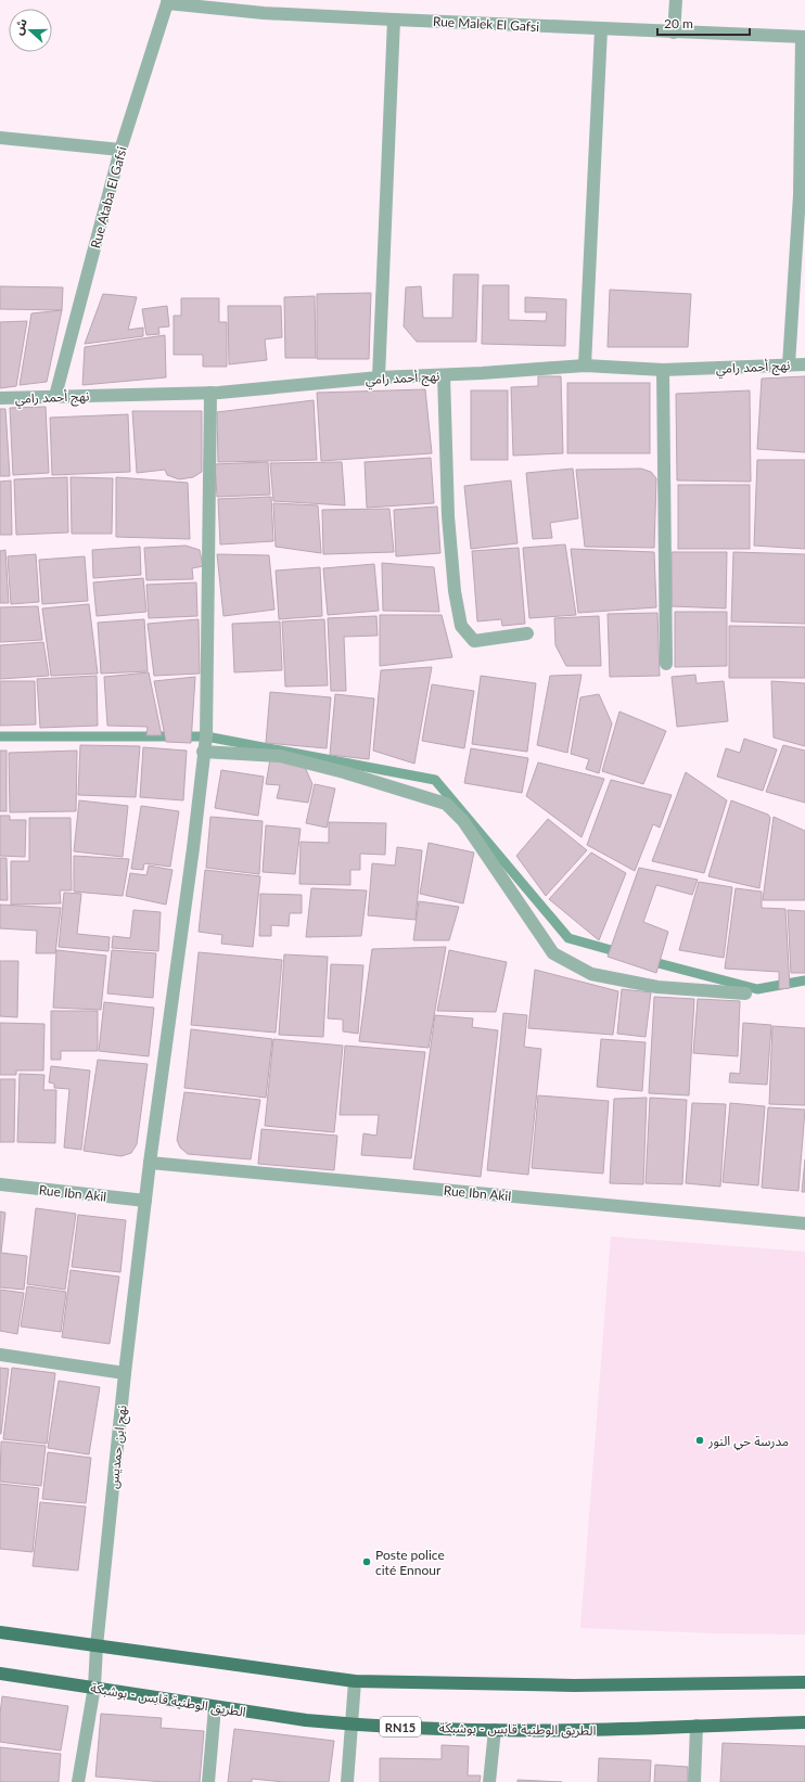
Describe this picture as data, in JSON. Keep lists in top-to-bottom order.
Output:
{
  "streets": {
    "main road": ["الطريق الوطنية قابس - بوشبكة", "RN15"],
    "street": [
      "Rue Malek El Gafsi",
      "Rue Ataba El Gafsi",
      "نهج أحمد رامي",
      "Rue Ibn Akil",
      "نهج ابن حمديس"
    ]
  },
  "crossings": [
    ["Rue Malek El Gafsi", "Rue Ataba El Gafsi"],
    ["Rue Ataba El Gafsi", "نهج أحمد رامي"],
    ["نهج أحمد رامي", "نهج ابن حمديس"],
    ["Rue Ibn Akil", "نهج ابن حمديس"],
    ["نهج ابن حمديس", "الطريق الوطنية قابس - بوشبكة"]
  ],
  "places": ["مدرسة حي النور", "Poste police cité Ennour"],
  "scale_bar": "20 m",
  "north": "left"
}
